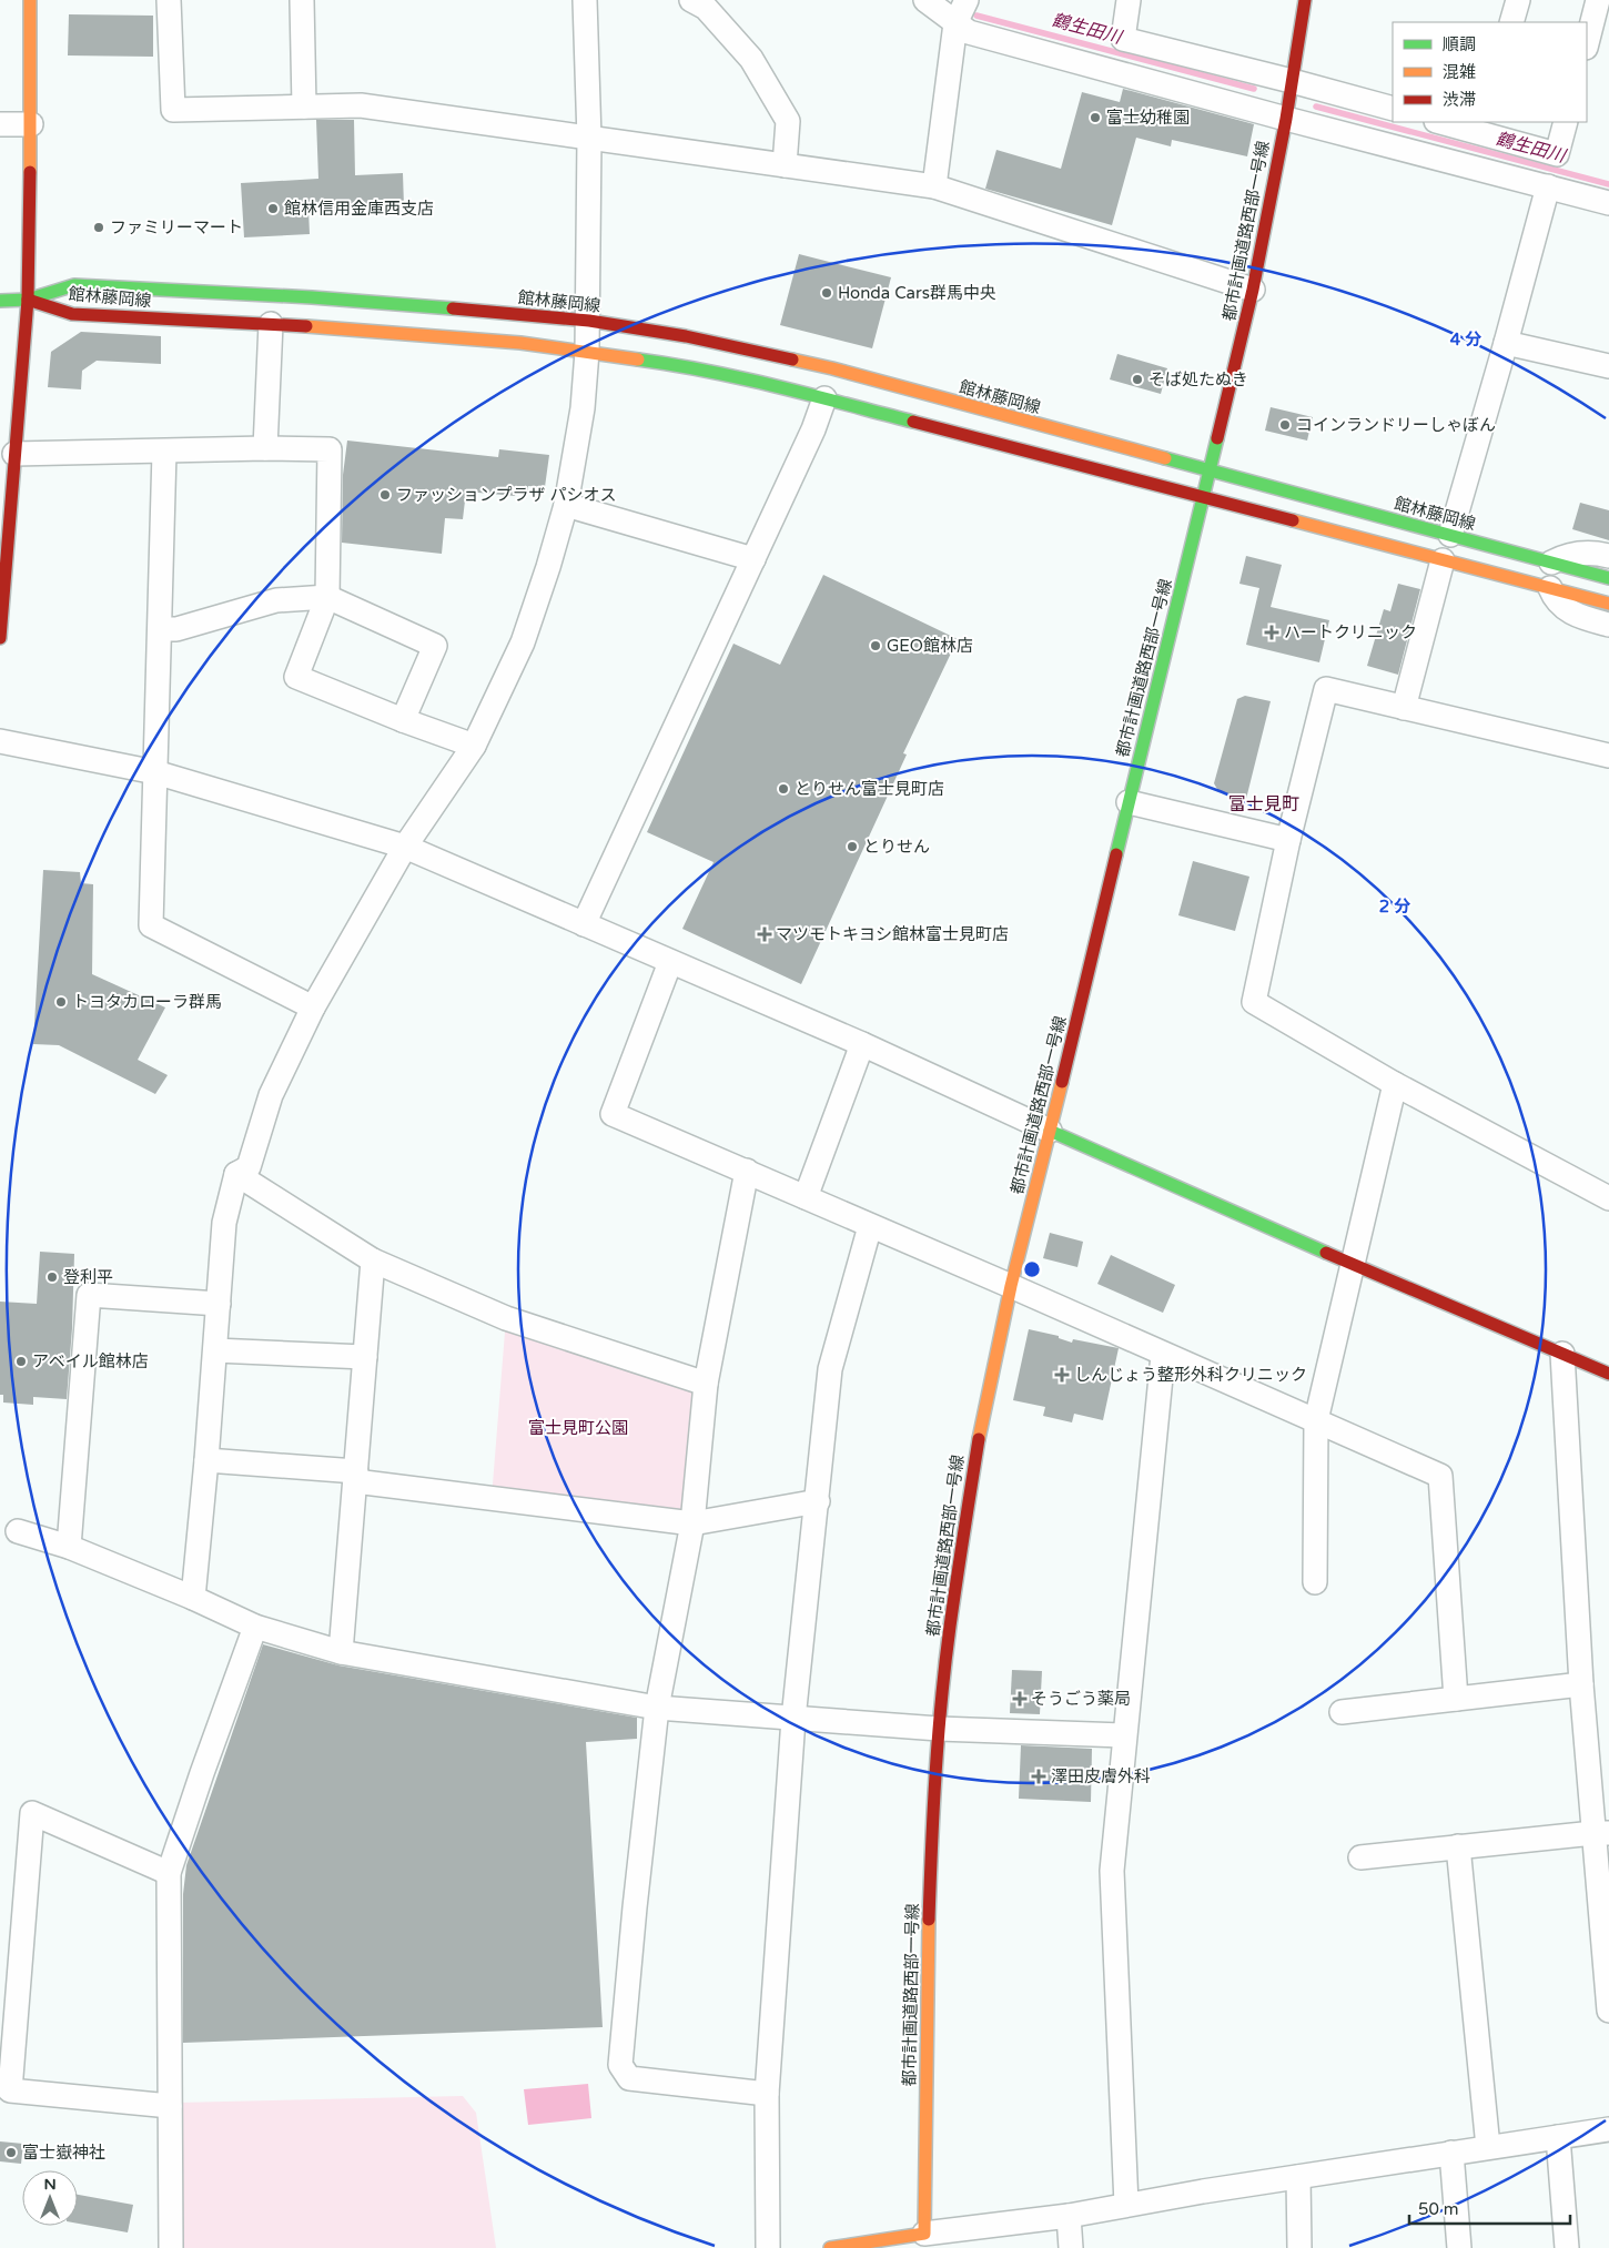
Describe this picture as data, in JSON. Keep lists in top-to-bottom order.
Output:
{
  "streets": {
    "main road": ["都市計画道路西部一号線", "館林藤岡線"]
  },
  "crossings": [
    ["都市計画道路西部一号線", "館林藤岡線"]
  ],
  "districts": ["富士見町"],
  "water": ["鶴生田川"],
  "parks": ["富士見町公園"],
  "places": {
    "other": [
      "富士幼稚園",
      "館林信用金庫西支店",
      "ファミリーマート",
      "Honda Cars群馬中央",
      "そば処たぬき",
      "コインランドリーしゃぼん",
      "ファッションプラザ パシオス",
      "GEO館林店",
      "とりせん富士見町店",
      "とりせん",
      "トヨタカローラ群馬",
      "登利平",
      "アベイル館林店",
      "富士嶽神社"
    ],
    "health": [
      "ハートクリニック",
      "マツモトキヨシ館林富士見町店",
      "しんじょう整形外科クリニック",
      "そうごう薬局",
      "澤田皮膚外科"
    ]
  },
  "legend": ["順調", "混雑", "渋滞"],
  "scale_bar": "50 m",
  "north": "top",
  "rings": ["4 分", "2 分"]
}
